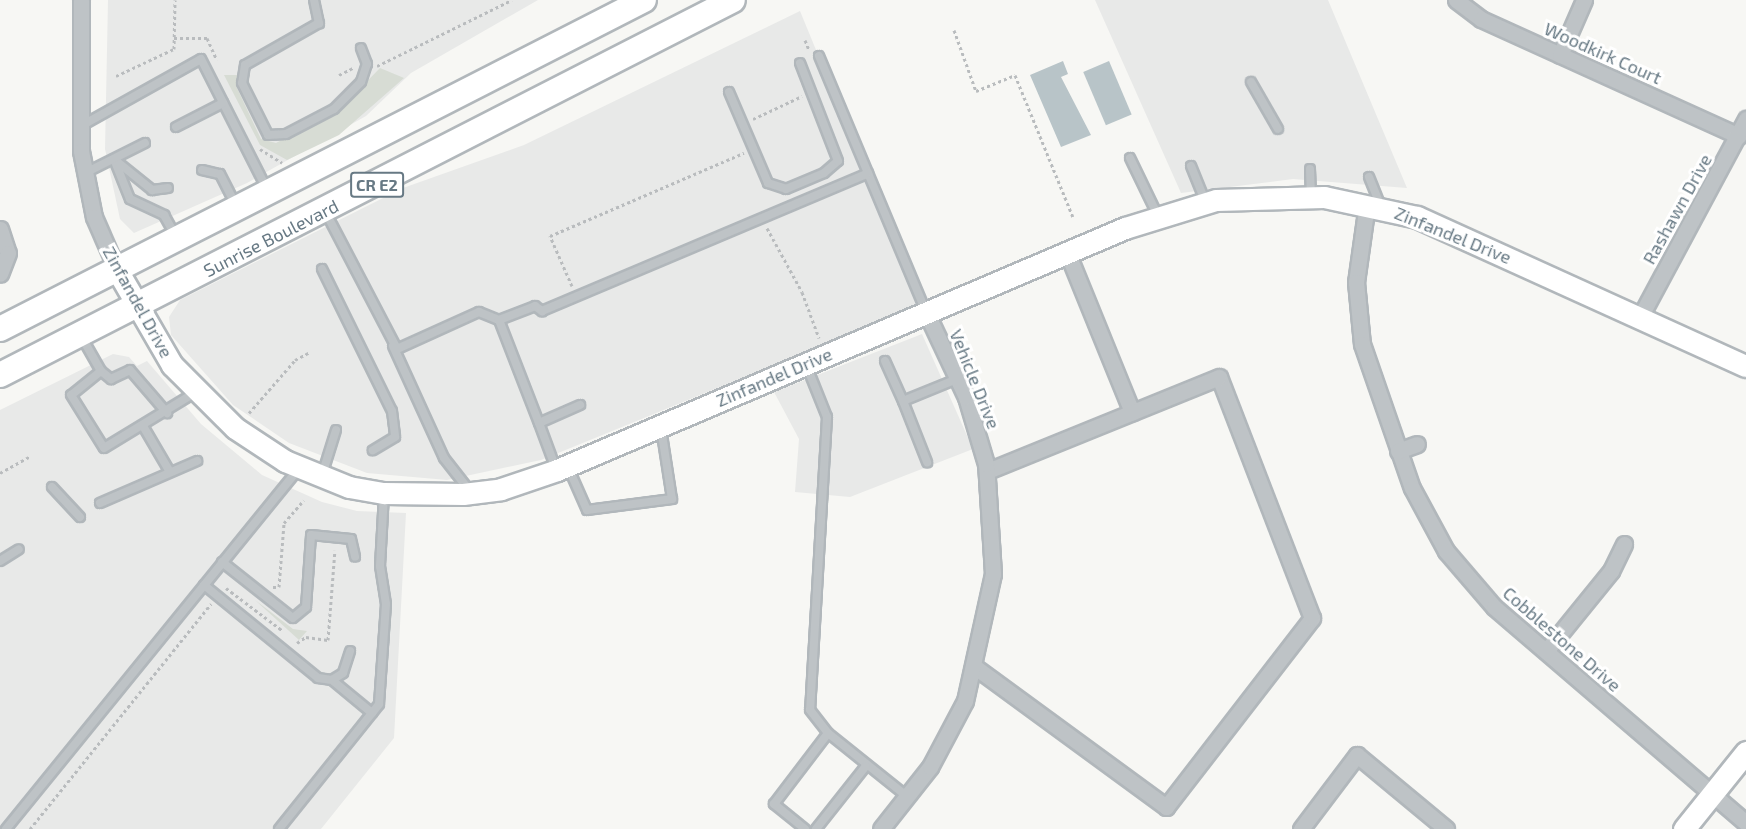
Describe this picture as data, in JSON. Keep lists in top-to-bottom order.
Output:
{
  "streets": {
    "main road": ["CR E2", "Sunrise Boulevard"],
    "street": [
      "Woodkirk Court",
      "Rashawn Drive",
      "Zinfandel Drive",
      "Vehicle Drive",
      "Cobblestone Drive"
    ]
  },
  "crossings": [
    ["Woodkirk Court", "Rashawn Drive"],
    ["CR E2", "Zinfandel Drive"],
    ["Rashawn Drive", "Zinfandel Drive"],
    ["Zinfandel Drive", "Sunrise Boulevard"],
    ["Zinfandel Drive", "Vehicle Drive"],
    ["Zinfandel Drive", "Cobblestone Drive"]
  ]
}
